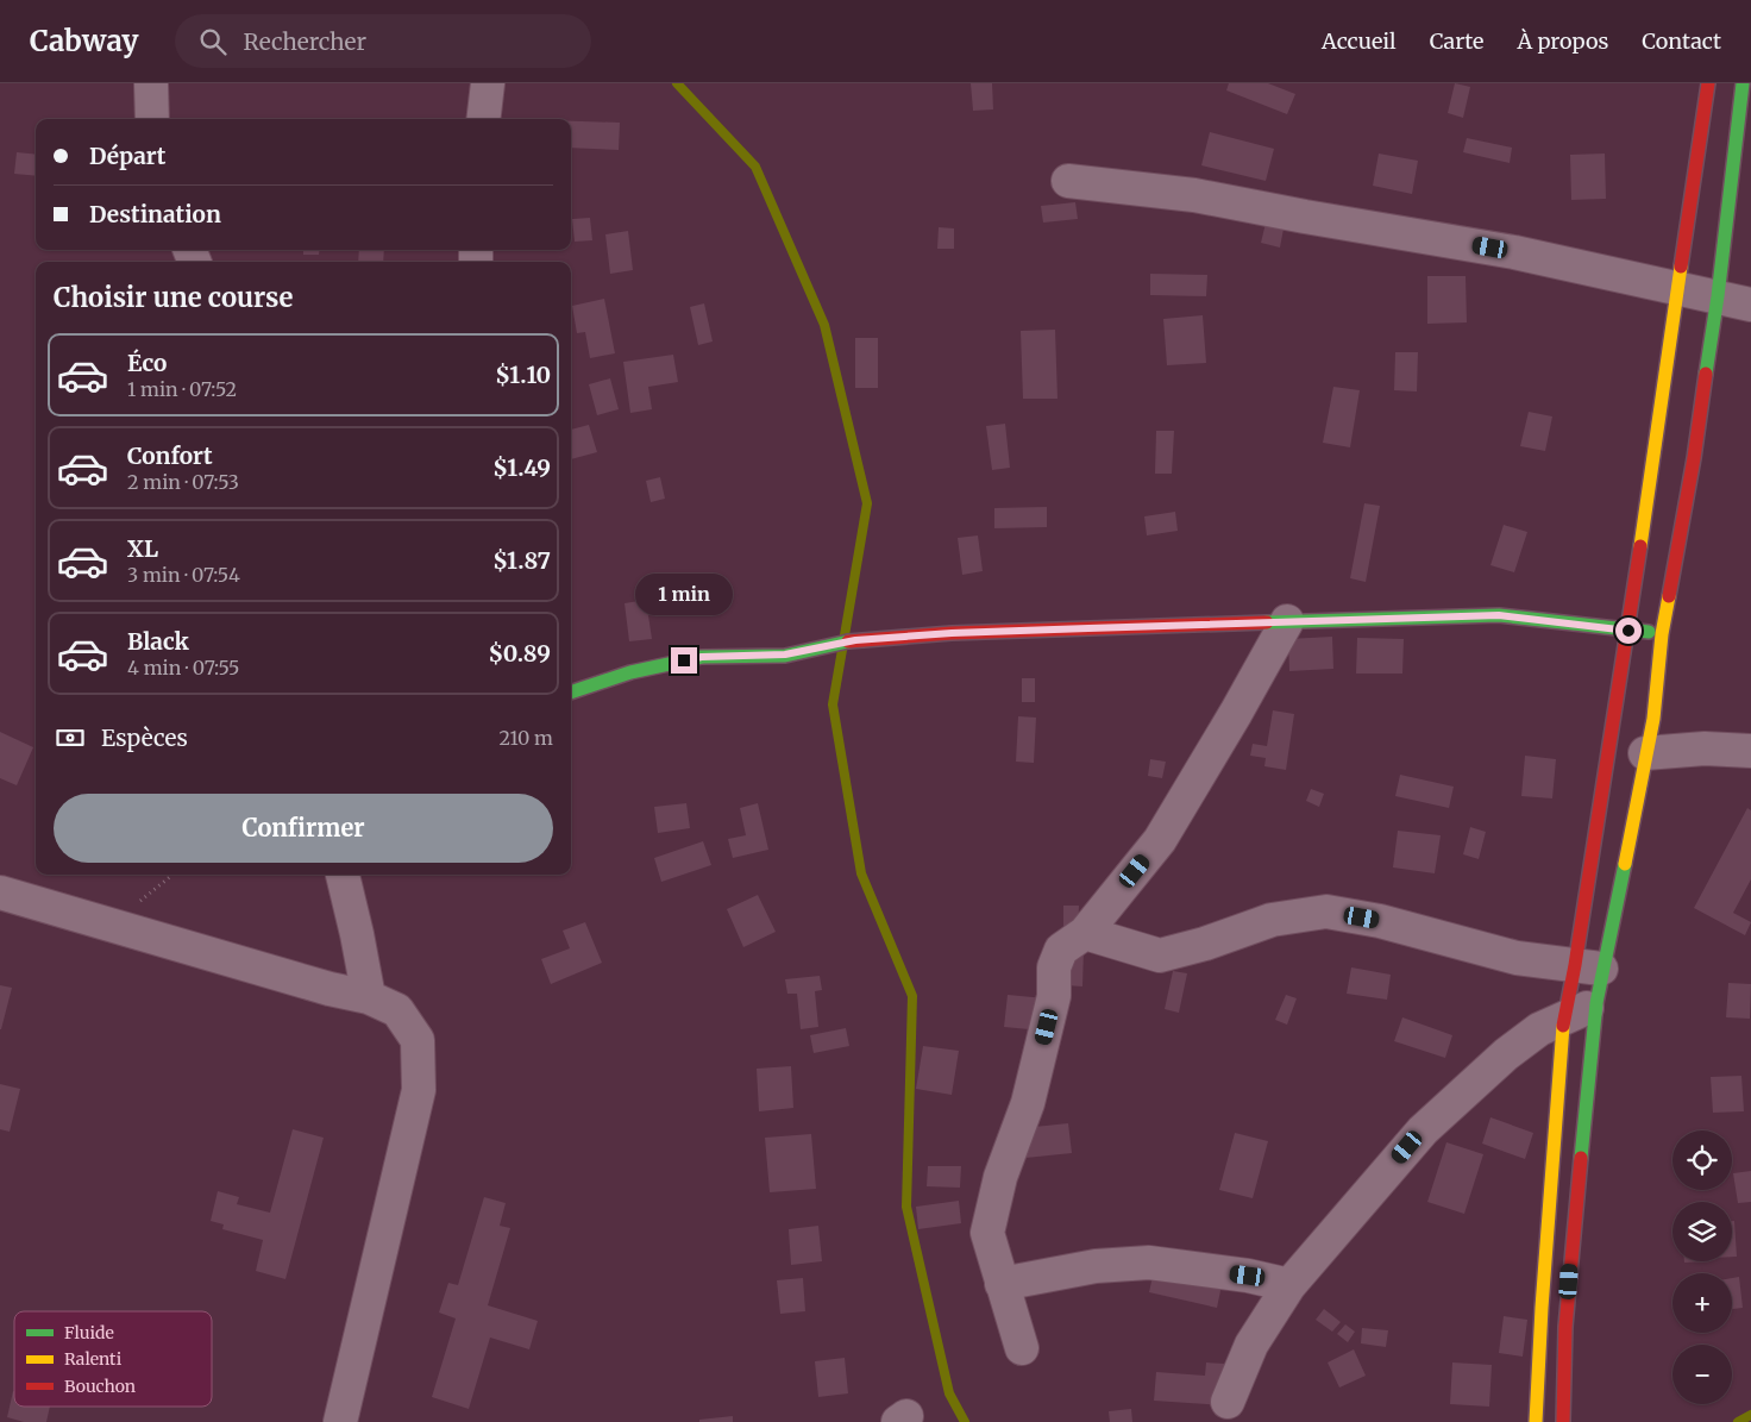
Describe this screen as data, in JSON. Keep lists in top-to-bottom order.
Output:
{
  "legend": ["Fluide", "Ralenti", "Bouchon"],
  "page": {
    "header": "Cabway",
    "search": "Rechercher",
    "nav": [
      "Accueil",
      "Carte",
      "À propos",
      "Contact"
    ],
    "banner": ["Départ", "Destination"],
    "heading": "Choisir une course",
    "list": [
      {
        "name": "Éco",
        "note": "1 min · 07:52",
        "value": "$1.10"
      },
      {
        "name": "Confort",
        "note": "2 min · 07:53",
        "value": "$1.49"
      },
      {
        "name": "XL",
        "note": "3 min · 07:54",
        "value": "$1.87"
      },
      {
        "name": "Black",
        "note": "4 min · 07:55",
        "value": "$0.89"
      }
    ],
    "bubble": "1 min",
    "pay": ["Espèces", "210 m"],
    "buttons": "Confirmer",
    "map_buttons": ["+", "−"]
  }
}
